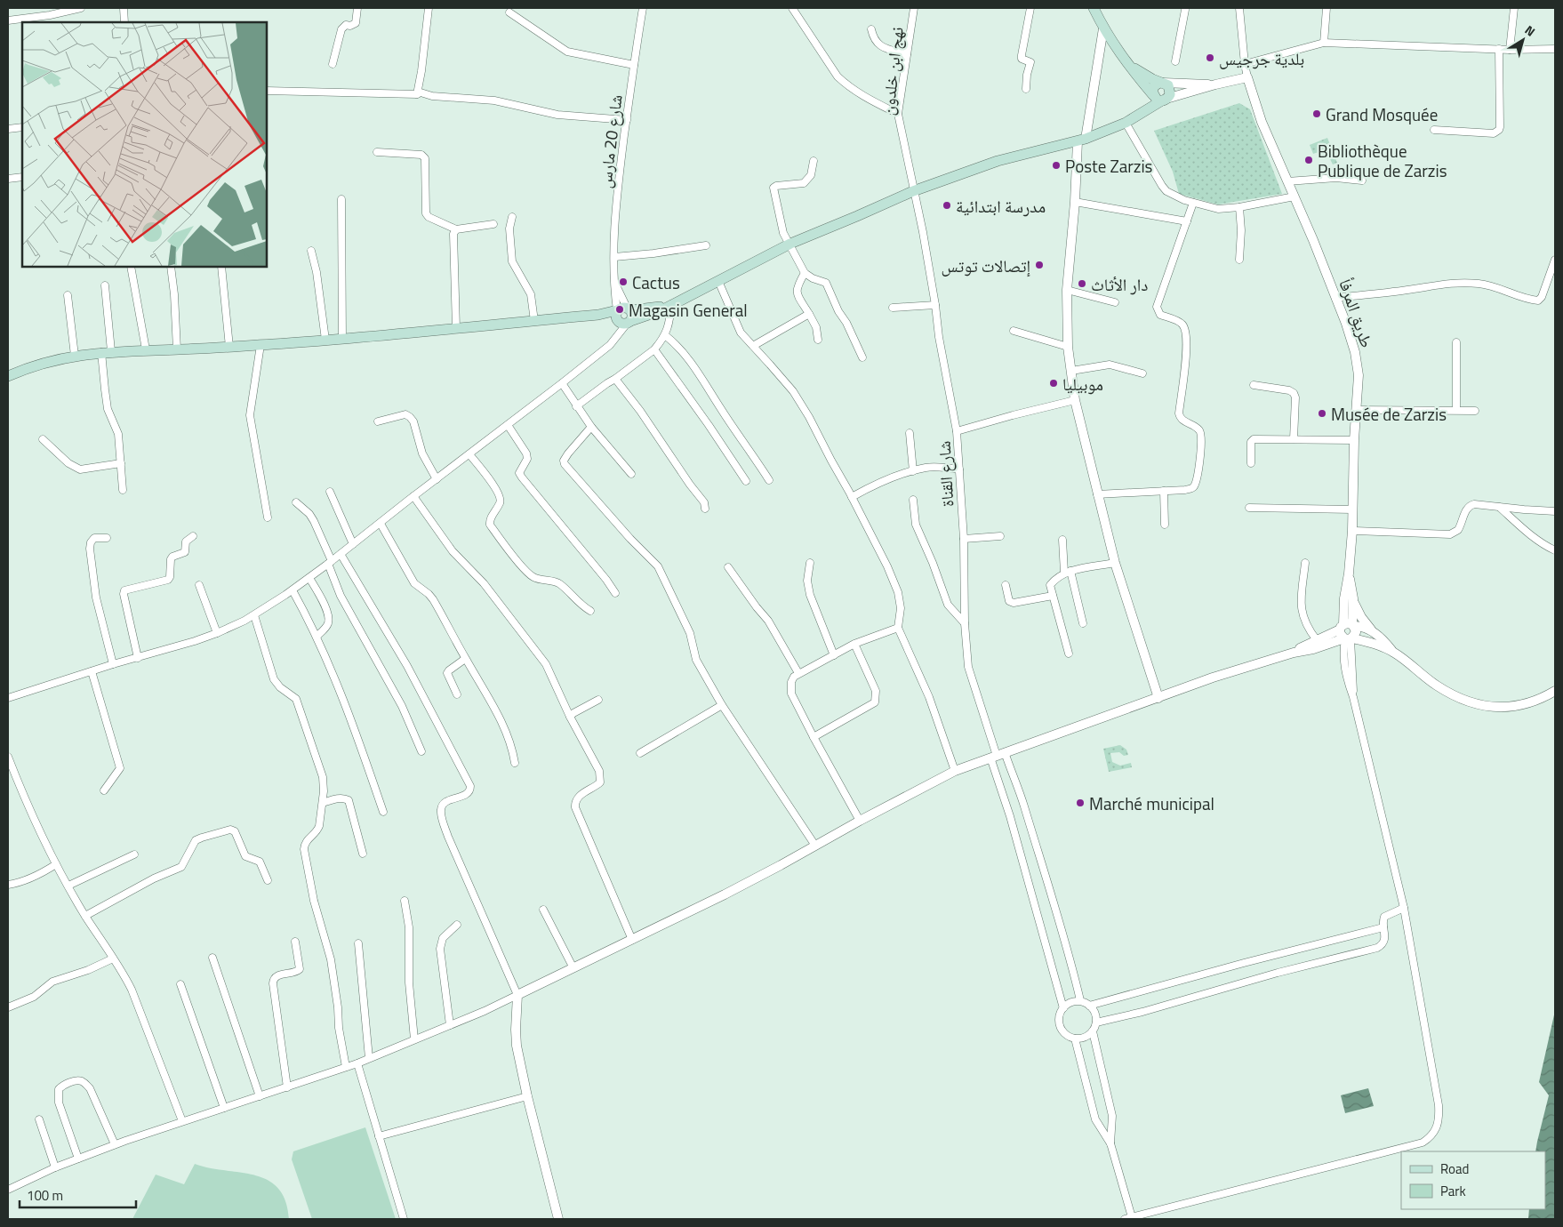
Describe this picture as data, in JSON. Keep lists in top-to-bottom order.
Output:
{
  "streets": {
    "street": [
      "نهج ابن خلدون",
      "شارع 20 مارس",
      "طريق المرفأ",
      "شارع القناة"
    ]
  },
  "crossings": [
    ["نهج ابن خلدون", "شارع القناة"]
  ],
  "places": [
    "بلدية جرجيس",
    "Grand Mosquée",
    "Bibliothèque Publique de Zarzis",
    "Poste Zarzis",
    "مدرسة ابتدائية",
    "إتصالات توتس",
    "Cactus",
    "دار الأثاث",
    "Magasin General",
    "موبيليا",
    "Musée de Zarzis",
    "Marché municipal"
  ],
  "legend": ["Road", "Park"],
  "scale_bar": "100 m",
  "north": "top right"
}
